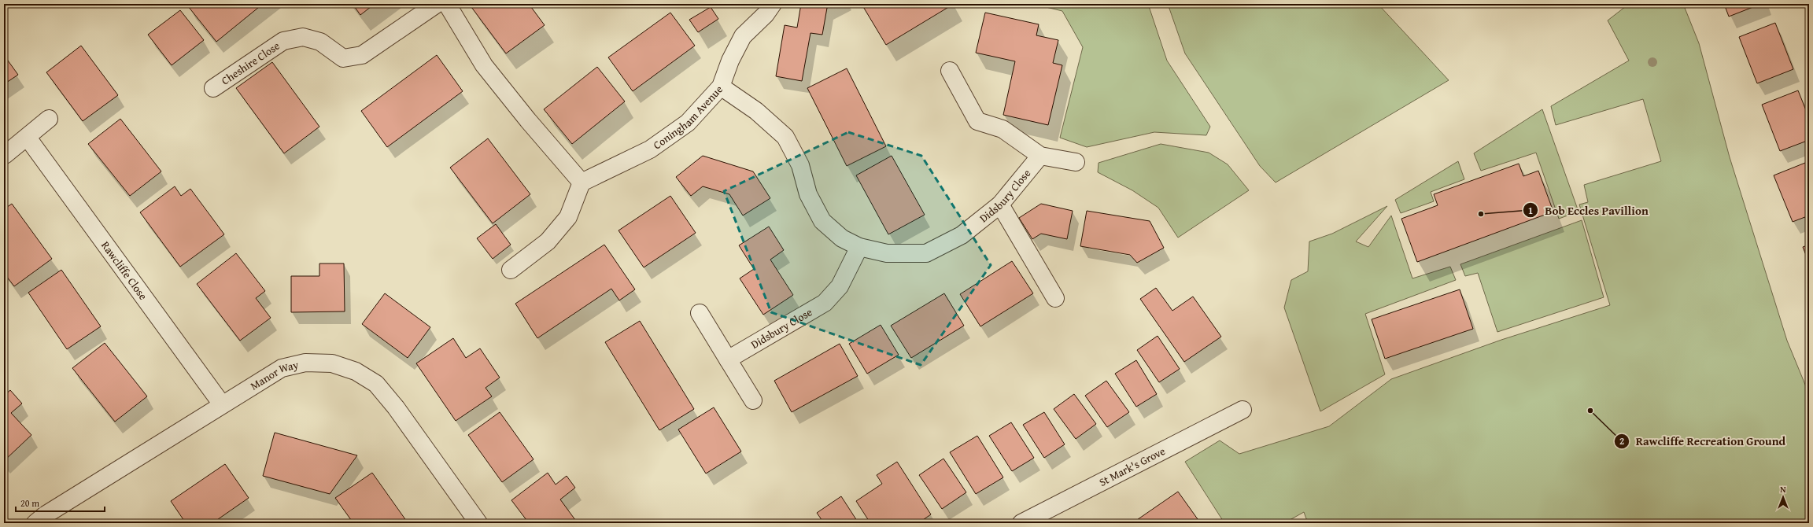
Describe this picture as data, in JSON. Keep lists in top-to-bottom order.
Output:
{
  "streets": {
    "street": [
      "Cheshire Close",
      "Coningham Avenue",
      "Didsbury Close",
      "Rawcliffe Close",
      "Manor Way",
      "St Mark's Grove"
    ]
  },
  "crossings": [
    ["Coningham Avenue", "Didsbury Close"],
    ["Rawcliffe Close", "Manor Way"]
  ],
  "places": ["Bob Eccles Pavillion", "Rawcliffe Recreation Ground"],
  "scale_bar": "20 m",
  "north": "top"
}
